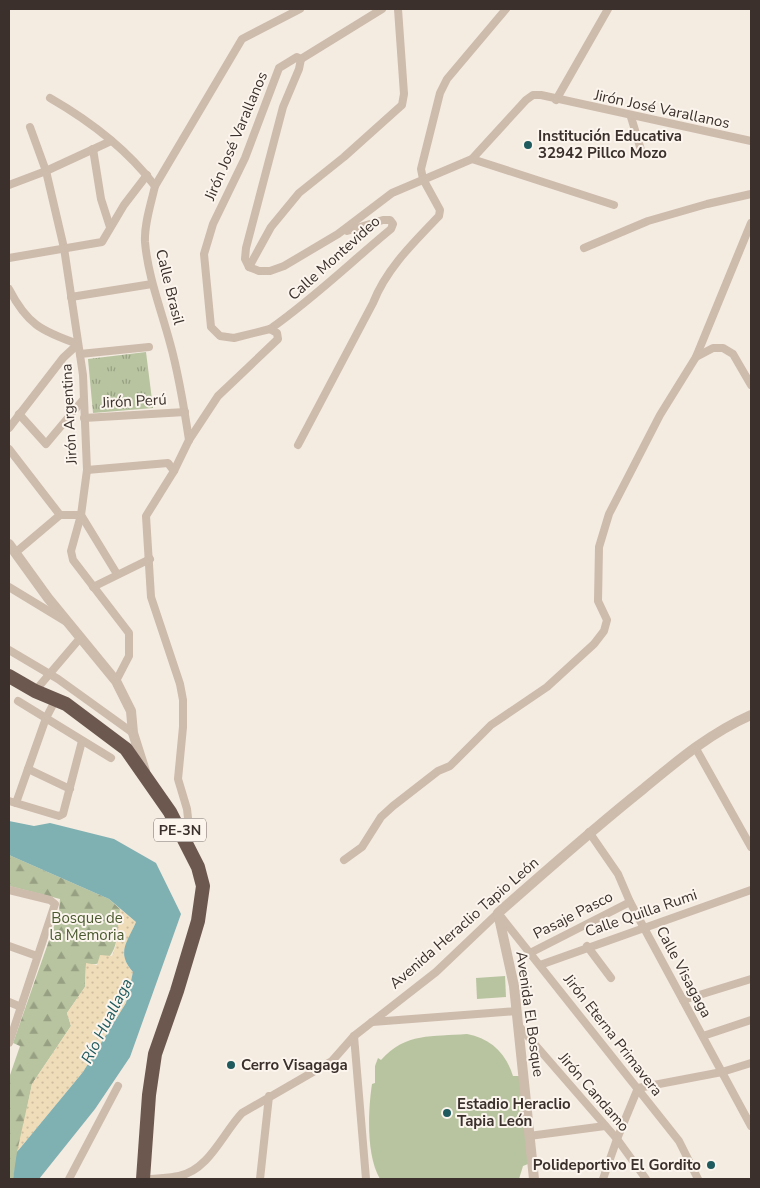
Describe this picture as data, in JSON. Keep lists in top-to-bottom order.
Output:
{
  "streets": {
    "highway": ["PE-3N"],
    "street": [
      "Jirón José Varallanos",
      "Calle Montevideo",
      "Calle Brasil",
      "Jirón Perú",
      "Jirón Argentina",
      "Calle Quilla Rumi",
      "Pasaje Pasco",
      "Avenida Heraclio Tapio León",
      "Calle Visagaga",
      "Avenida El Bosque",
      "Jirón Eterna Primavera",
      "Jirón Candamo"
    ]
  },
  "crossings": [
    ["Jirón José Varallanos", "Calle Montevideo"],
    ["Calle Brasil", "Jirón Perú"],
    ["Jirón Perú", "Jirón Argentina"],
    ["Calle Quilla Rumi", "Calle Visagaga"],
    ["Calle Quilla Rumi", "Jirón Eterna Primavera"],
    ["Pasaje Pasco", "Calle Visagaga"],
    ["Pasaje Pasco", "Jirón Eterna Primavera"],
    ["Avenida Heraclio Tapio León", "Calle Visagaga"],
    ["Avenida Heraclio Tapio León", "Avenida El Bosque"],
    ["Avenida Heraclio Tapio León", "Jirón Eterna Primavera"],
    ["Avenida El Bosque", "Jirón Eterna Primavera"],
    ["Avenida El Bosque", "Jirón Candamo"]
  ],
  "water": ["Río Huallaga"],
  "parks": ["Bosque de la Memoria"],
  "places": [
    "Institución Educativa 32942 Pillco Mozo",
    "Cerro Visagaga",
    "Estadio Heraclio Tapia León",
    "Polideportivo El Gordito"
  ]
}
